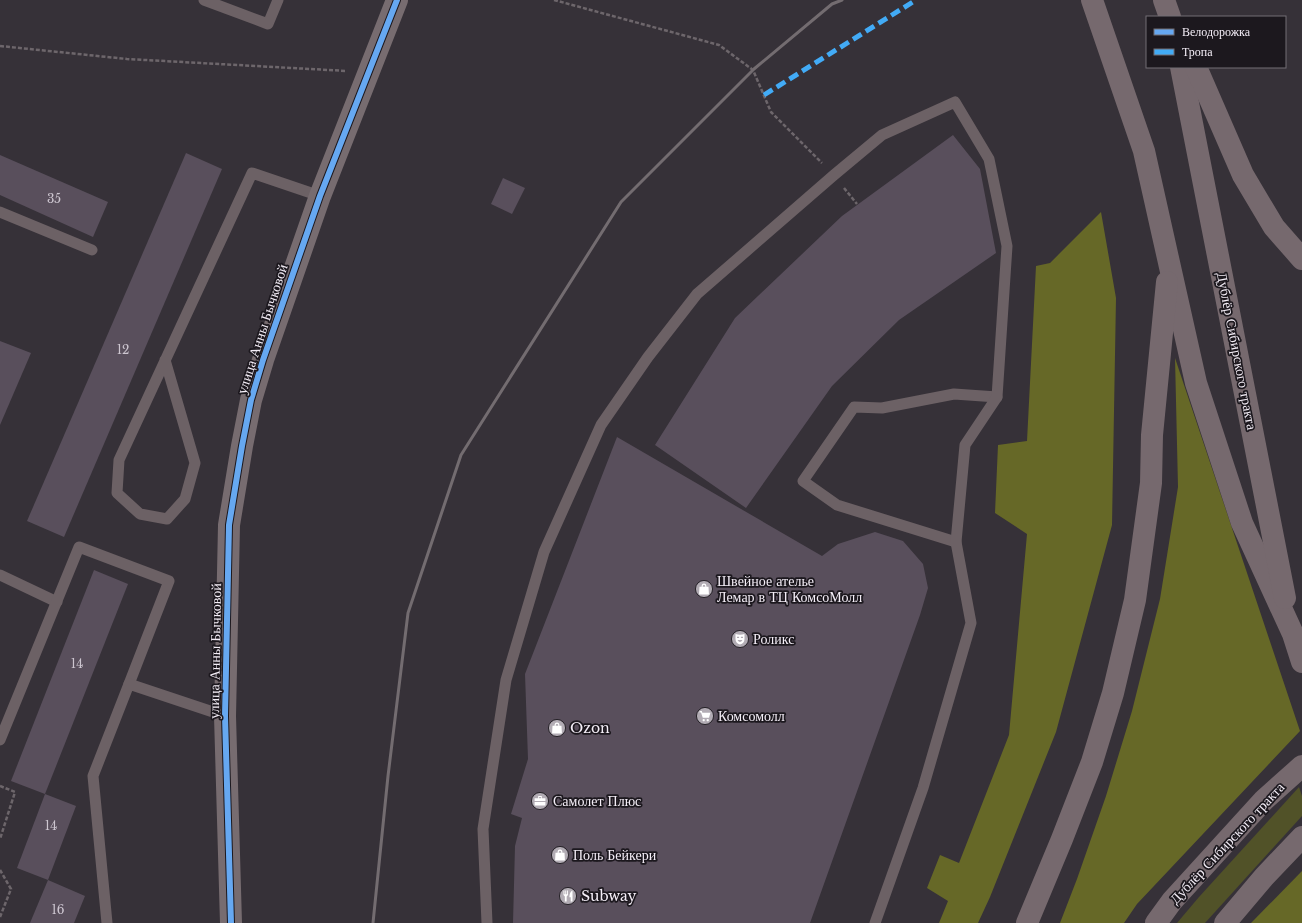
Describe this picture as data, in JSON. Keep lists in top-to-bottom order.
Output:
{
  "streets": {
    "main road": ["Дублёр Сибирского тракта"],
    "street": ["улица Анны Бычковой"]
  },
  "places": {
    "shop": ["Швейное ателье Лемар в ТЦ КомсоМолл", "Ozon", "Поль Бейкери"],
    "theatre": ["Роликс"],
    "supermarket": ["Комсомолл"],
    "office": ["Самолет Плюс"],
    "restaurant": ["Subway"]
  },
  "house_numbers": [
    "35",
    "12",
    "14",
    "14",
    "16"
  ],
  "legend": ["Велодорожка", "Тропа"]
}
